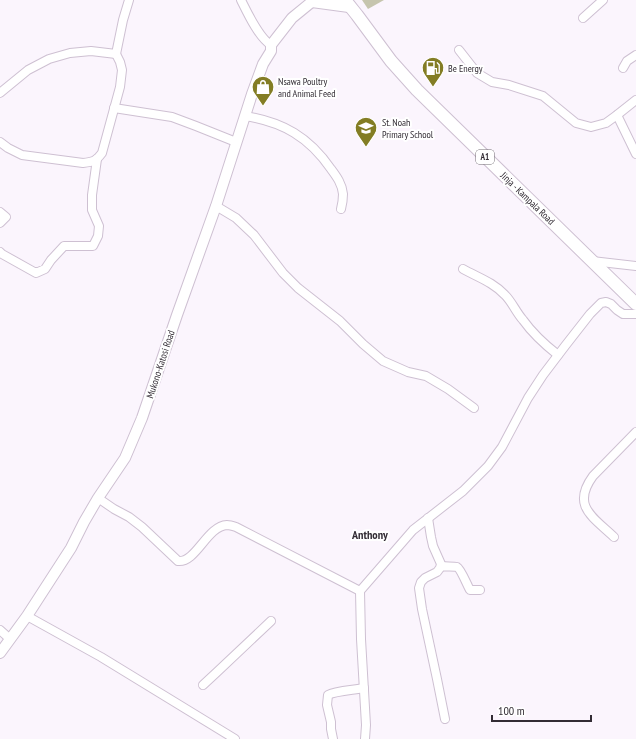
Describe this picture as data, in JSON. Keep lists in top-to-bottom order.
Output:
{
  "streets": {
    "highway": ["A1", "Jinja - Kampala Road"],
    "main road": ["Mukono-Katosi Road"]
  },
  "districts": ["Anthony"],
  "places": {
    "fuel station": ["Be Energy"],
    "shop": ["Nsawa Poultry and Animal Feed"],
    "school or university": ["St. Noah Primary School"]
  },
  "scale_bar": "100 m"
}
